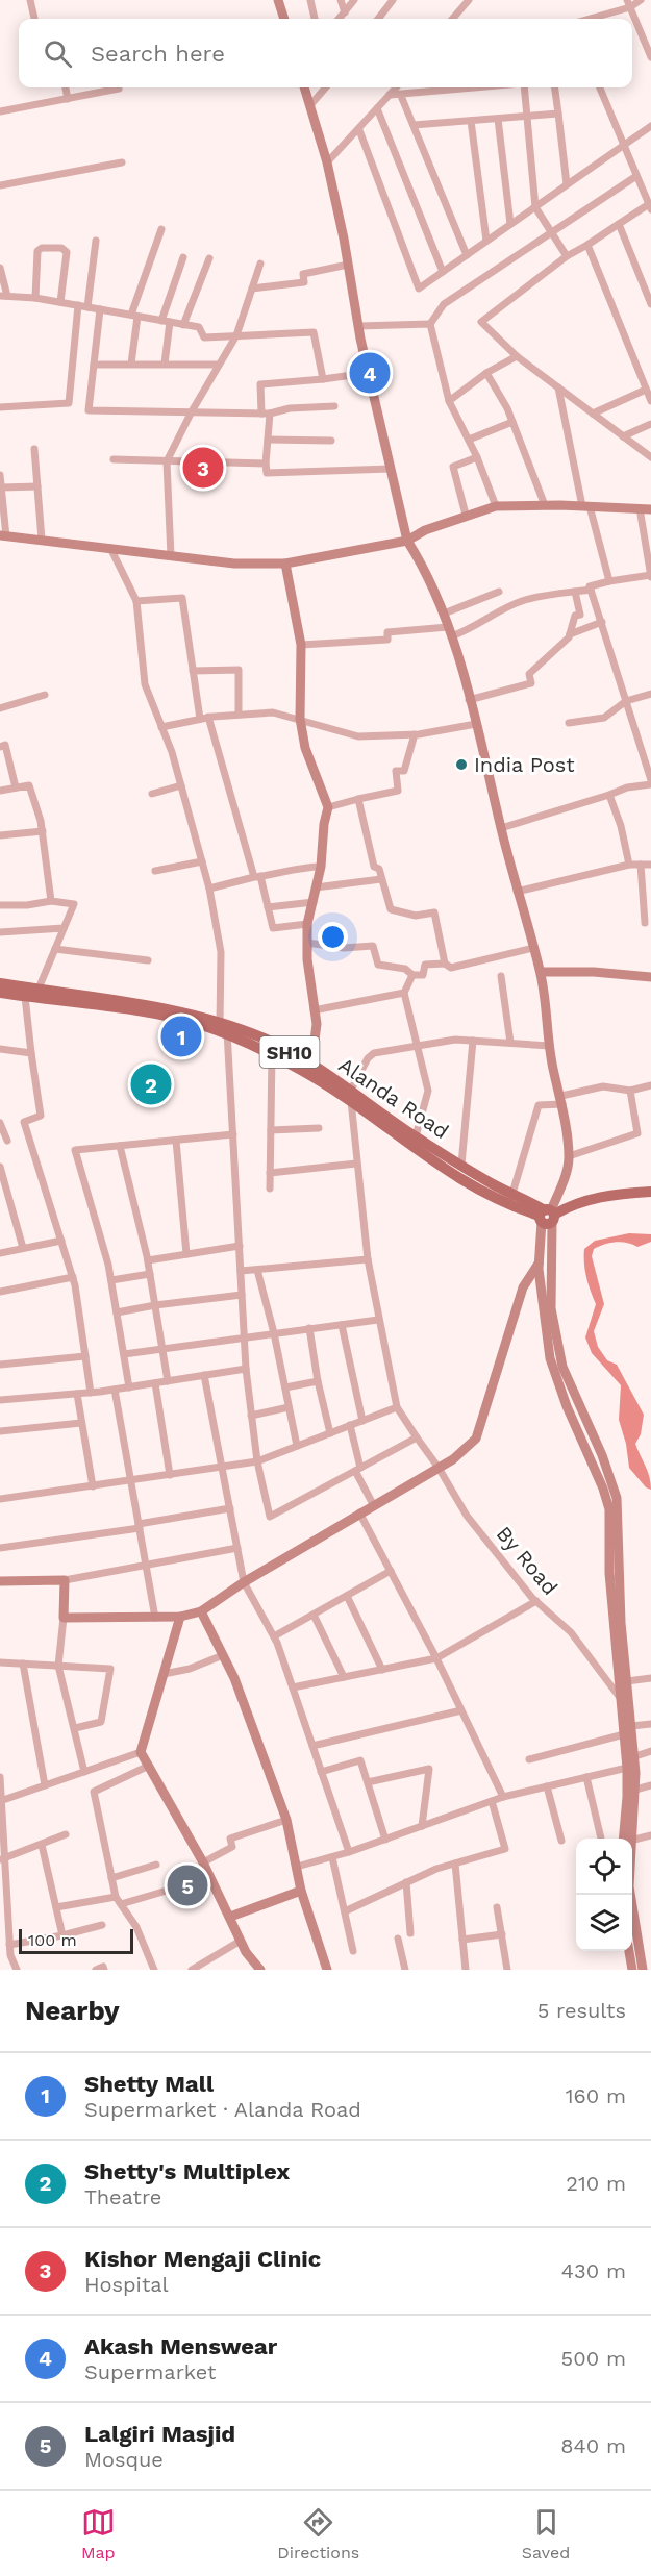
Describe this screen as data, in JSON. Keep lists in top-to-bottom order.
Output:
{
  "streets": {
    "main road": ["SH10", "Alanda Road"],
    "street": ["By Road"]
  },
  "places": ["India Post"],
  "scale_bar": "100 m",
  "page": {
    "search": "Search here",
    "pins": [
      "4",
      "3",
      "1",
      "2",
      "5"
    ],
    "scale": "100 m",
    "heading": ["Nearby", "5 results"],
    "list": [
      {
        "mark": "1",
        "name": "Shetty Mall",
        "note": "Supermarket · Alanda Road",
        "value": "160 m"
      },
      {
        "mark": "2",
        "name": "Shetty's Multiplex",
        "note": "Theatre",
        "value": "210 m"
      },
      {
        "mark": "3",
        "name": "Kishor Mengaji Clinic",
        "note": "Hospital",
        "value": "430 m"
      },
      {
        "mark": "4",
        "name": "Akash Menswear",
        "note": "Supermarket",
        "value": "500 m"
      },
      {
        "mark": "5",
        "name": "Lalgiri Masjid",
        "note": "Mosque",
        "value": "840 m"
      }
    ],
    "nav": ["Map", "Directions", "Saved"]
  }
}
